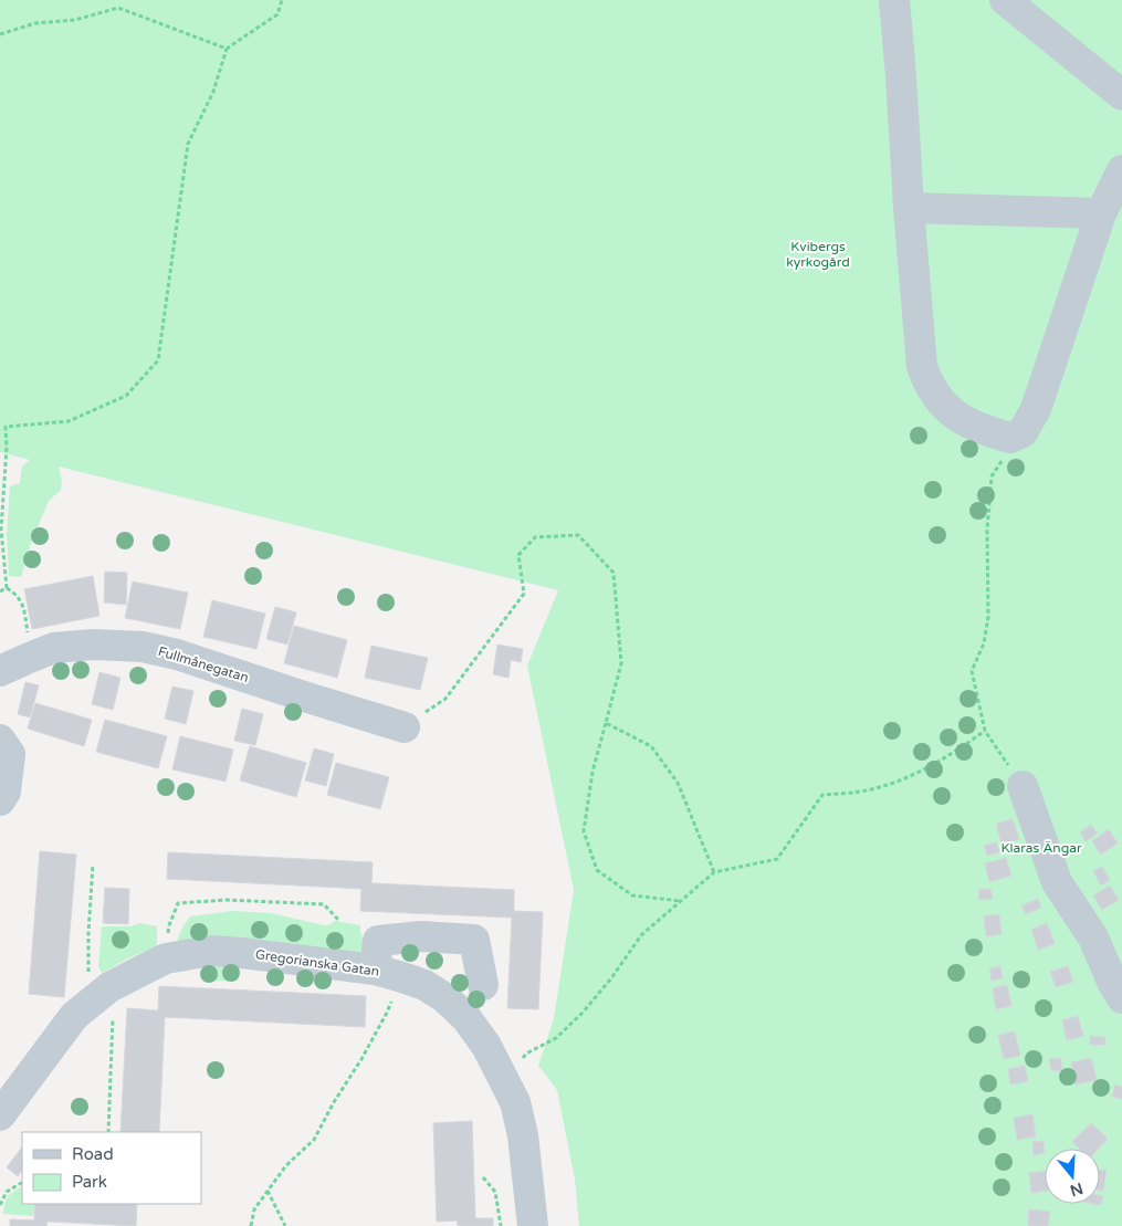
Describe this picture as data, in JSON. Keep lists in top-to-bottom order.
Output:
{
  "streets": {
    "street": ["Fullmånegatan", "Gregorianska Gatan"]
  },
  "parks": ["Kvibergs kyrkogård", "Klaras Ängar"],
  "legend": ["Road", "Park"],
  "north": "bottom"
}
